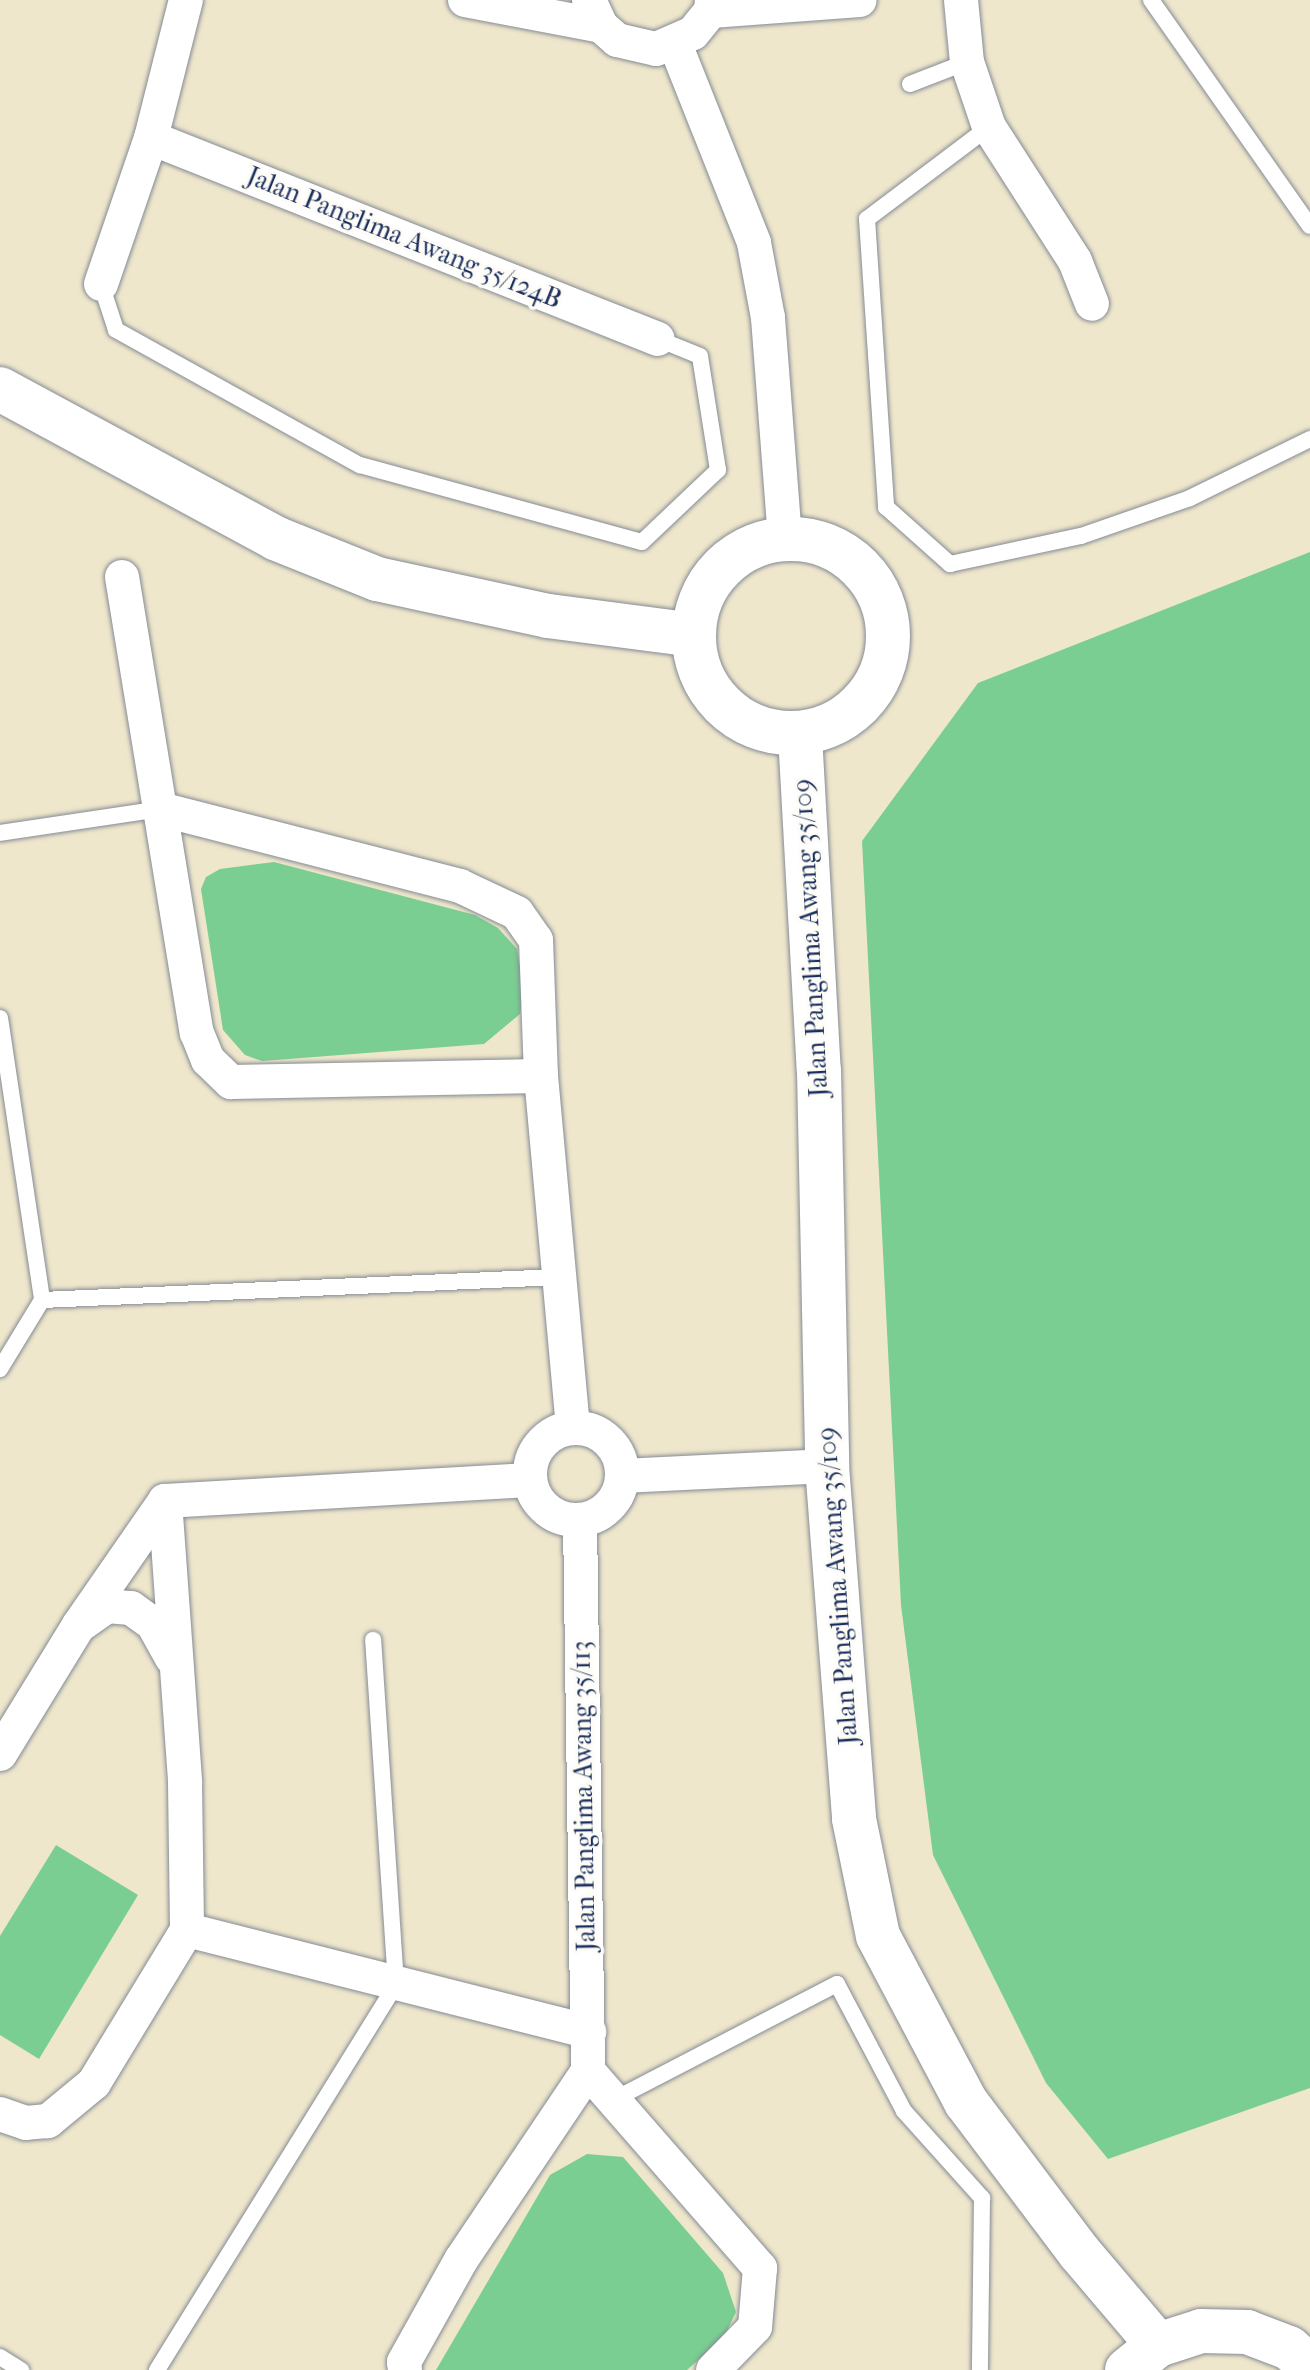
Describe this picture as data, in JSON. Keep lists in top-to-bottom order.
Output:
{
  "streets": {
    "street": ["Jalan Panglima Awang 35/124B", "Jalan Panglima Awang 35/109", "Jalan Panglima Awang 35/113"]
  }
}
